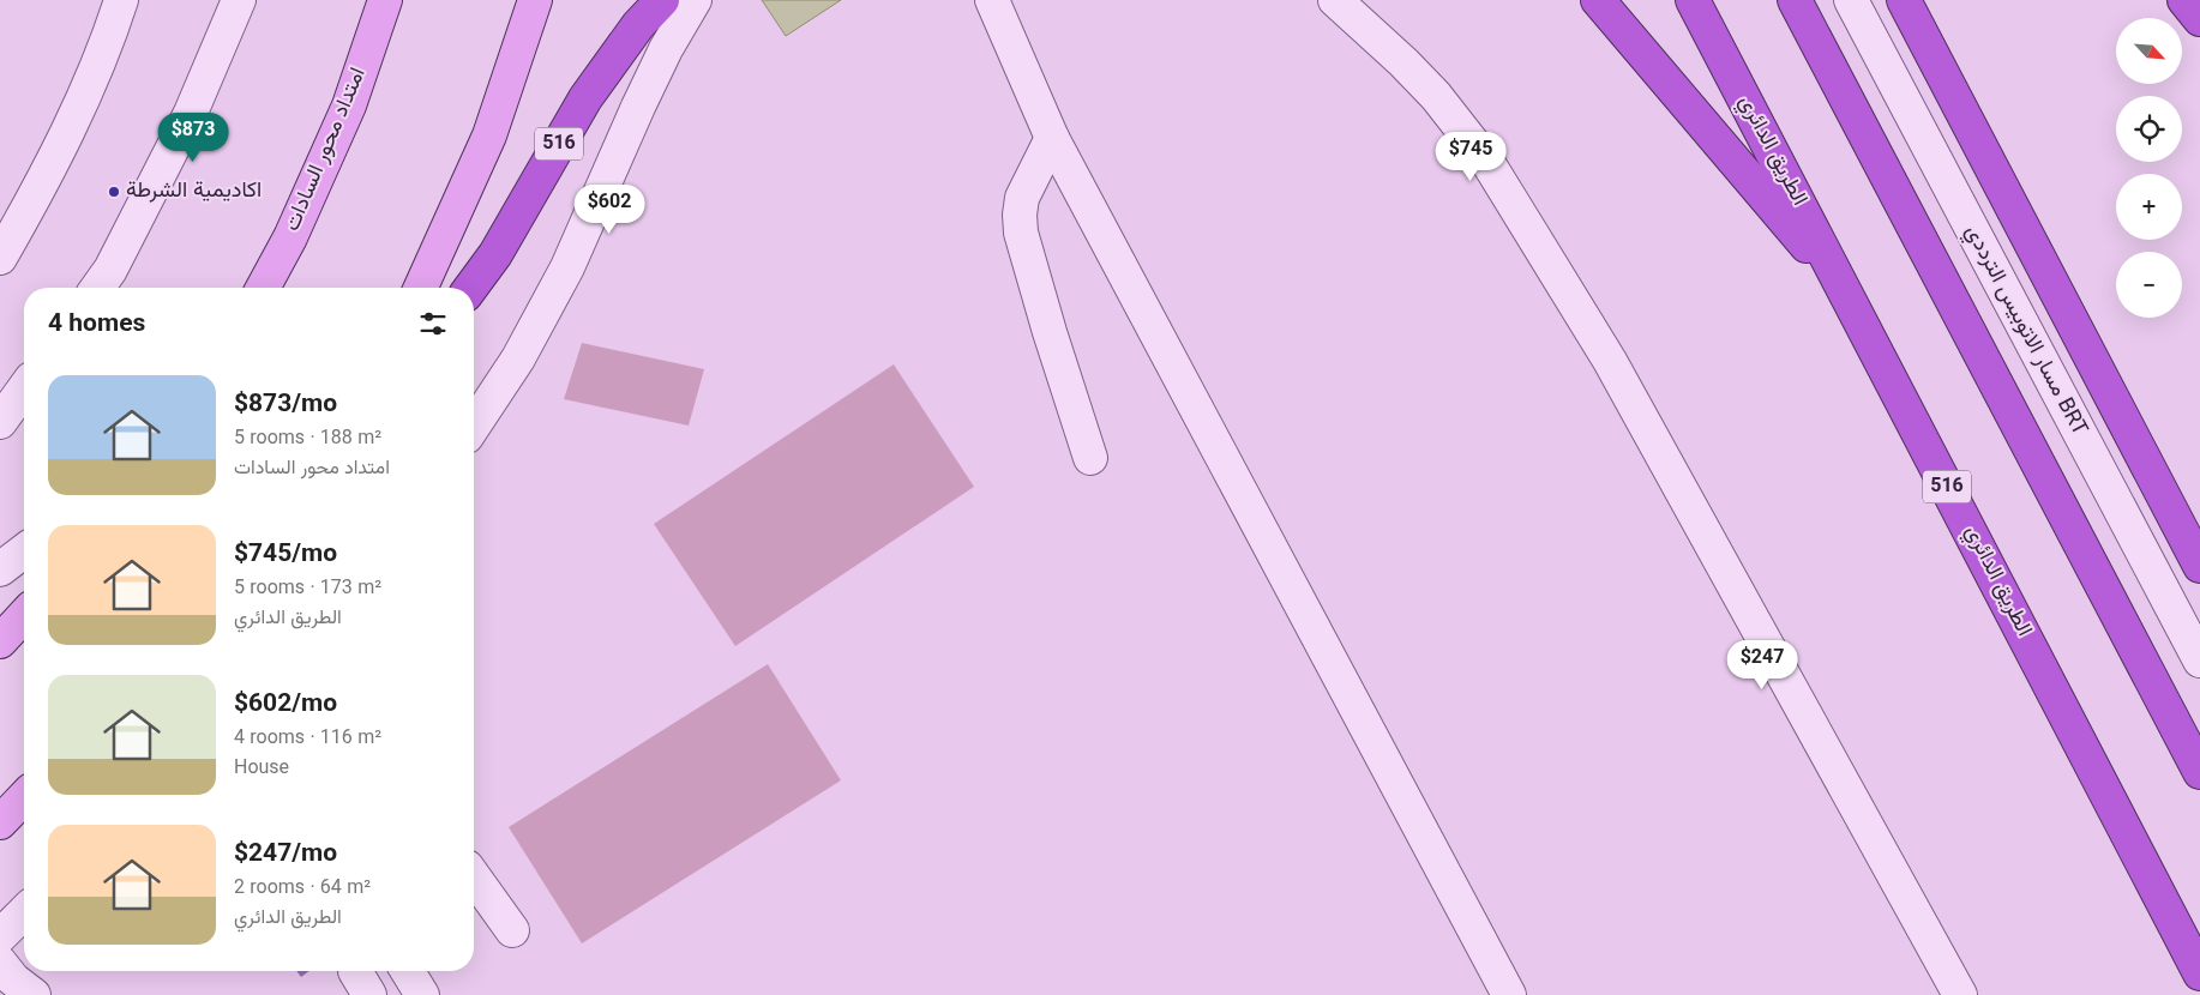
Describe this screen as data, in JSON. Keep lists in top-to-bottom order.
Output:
{
  "streets": {
    "highway": ["516", "الطريق الدائري"],
    "main road": ["امتداد محور السادات"],
    "street": ["مسار الاتوبيس الترددي BRT"]
  },
  "crossings": [
    ["516", "الطريق الدائري"]
  ],
  "places": ["اكاديمية الشرطة"],
  "north": "bottom right",
  "page": {
    "map_buttons": ["+", "−"],
    "price": [
      "$873",
      "$745",
      "$602",
      "$247"
    ],
    "heading": "4 homes",
    "list": [
      {
        "name": "$873/mo",
        "note": "5 rooms · 188 m² · امتداد محور السادات"
      },
      {
        "name": "$745/mo",
        "note": "5 rooms · 173 m² · الطريق الدائري"
      },
      {
        "name": "$602/mo",
        "note": "4 rooms · 116 m² · House"
      },
      {
        "name": "$247/mo",
        "note": "2 rooms · 64 m² · الطريق الدائري"
      }
    ]
  }
}
